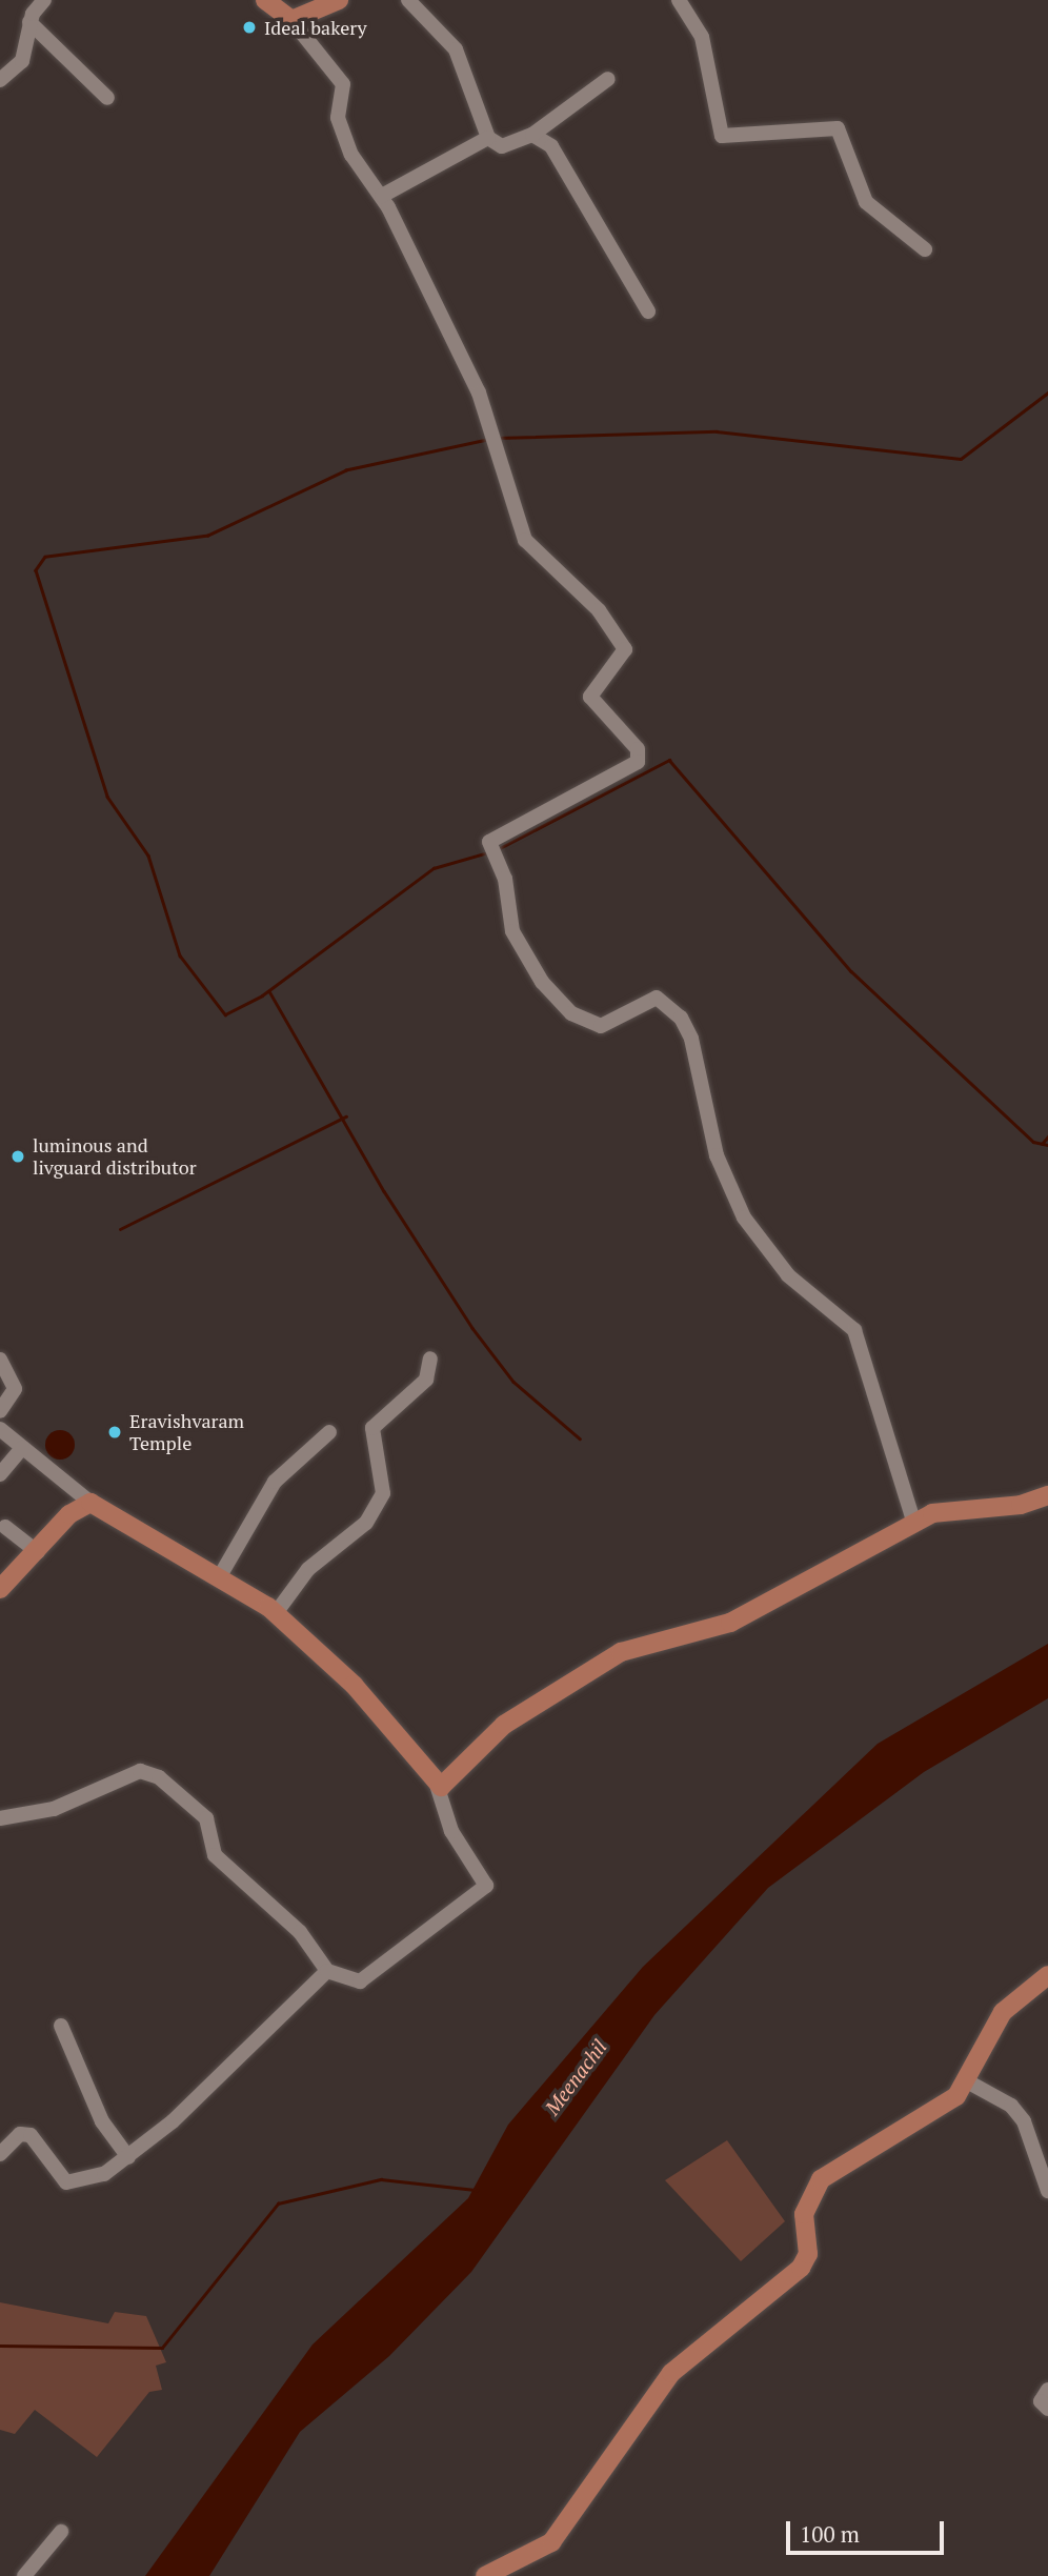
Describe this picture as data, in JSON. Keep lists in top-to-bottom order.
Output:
{
  "water": ["Meenachil"],
  "places": ["Ideal bakery", "luminous and livguard distributor", "Eravishvaram Temple"],
  "scale_bar": "100 m"
}
